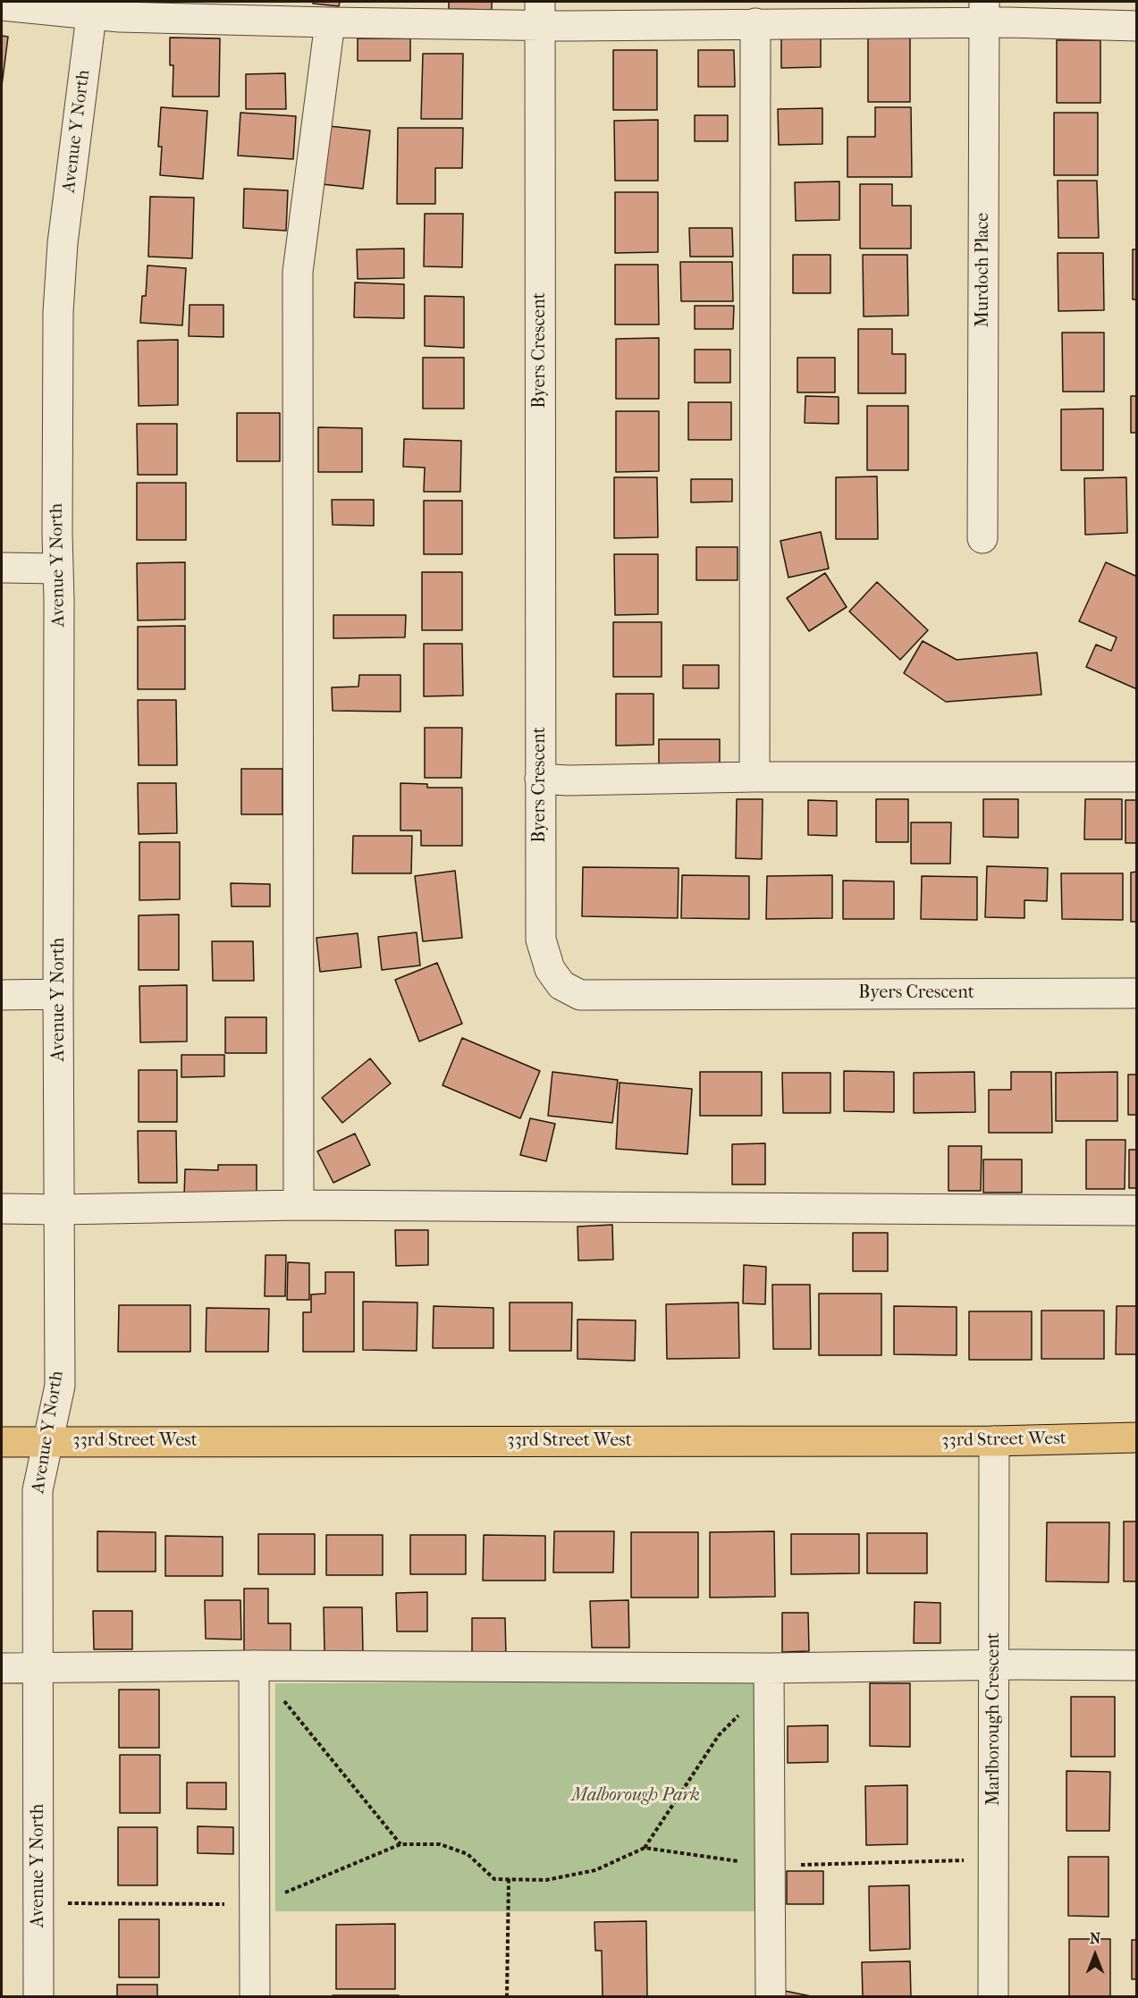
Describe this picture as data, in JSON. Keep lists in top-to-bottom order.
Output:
{
  "streets": {
    "main road": ["33rd Street West"],
    "street": [
      "Avenue Y North",
      "Murdoch Place",
      "Byers Crescent",
      "Marlborough Crescent"
    ]
  },
  "crossings": [
    ["Avenue Y North", "33rd Street West"],
    ["33rd Street West", "Marlborough Crescent"]
  ],
  "parks": ["Malborough Park"],
  "north": "top"
}
